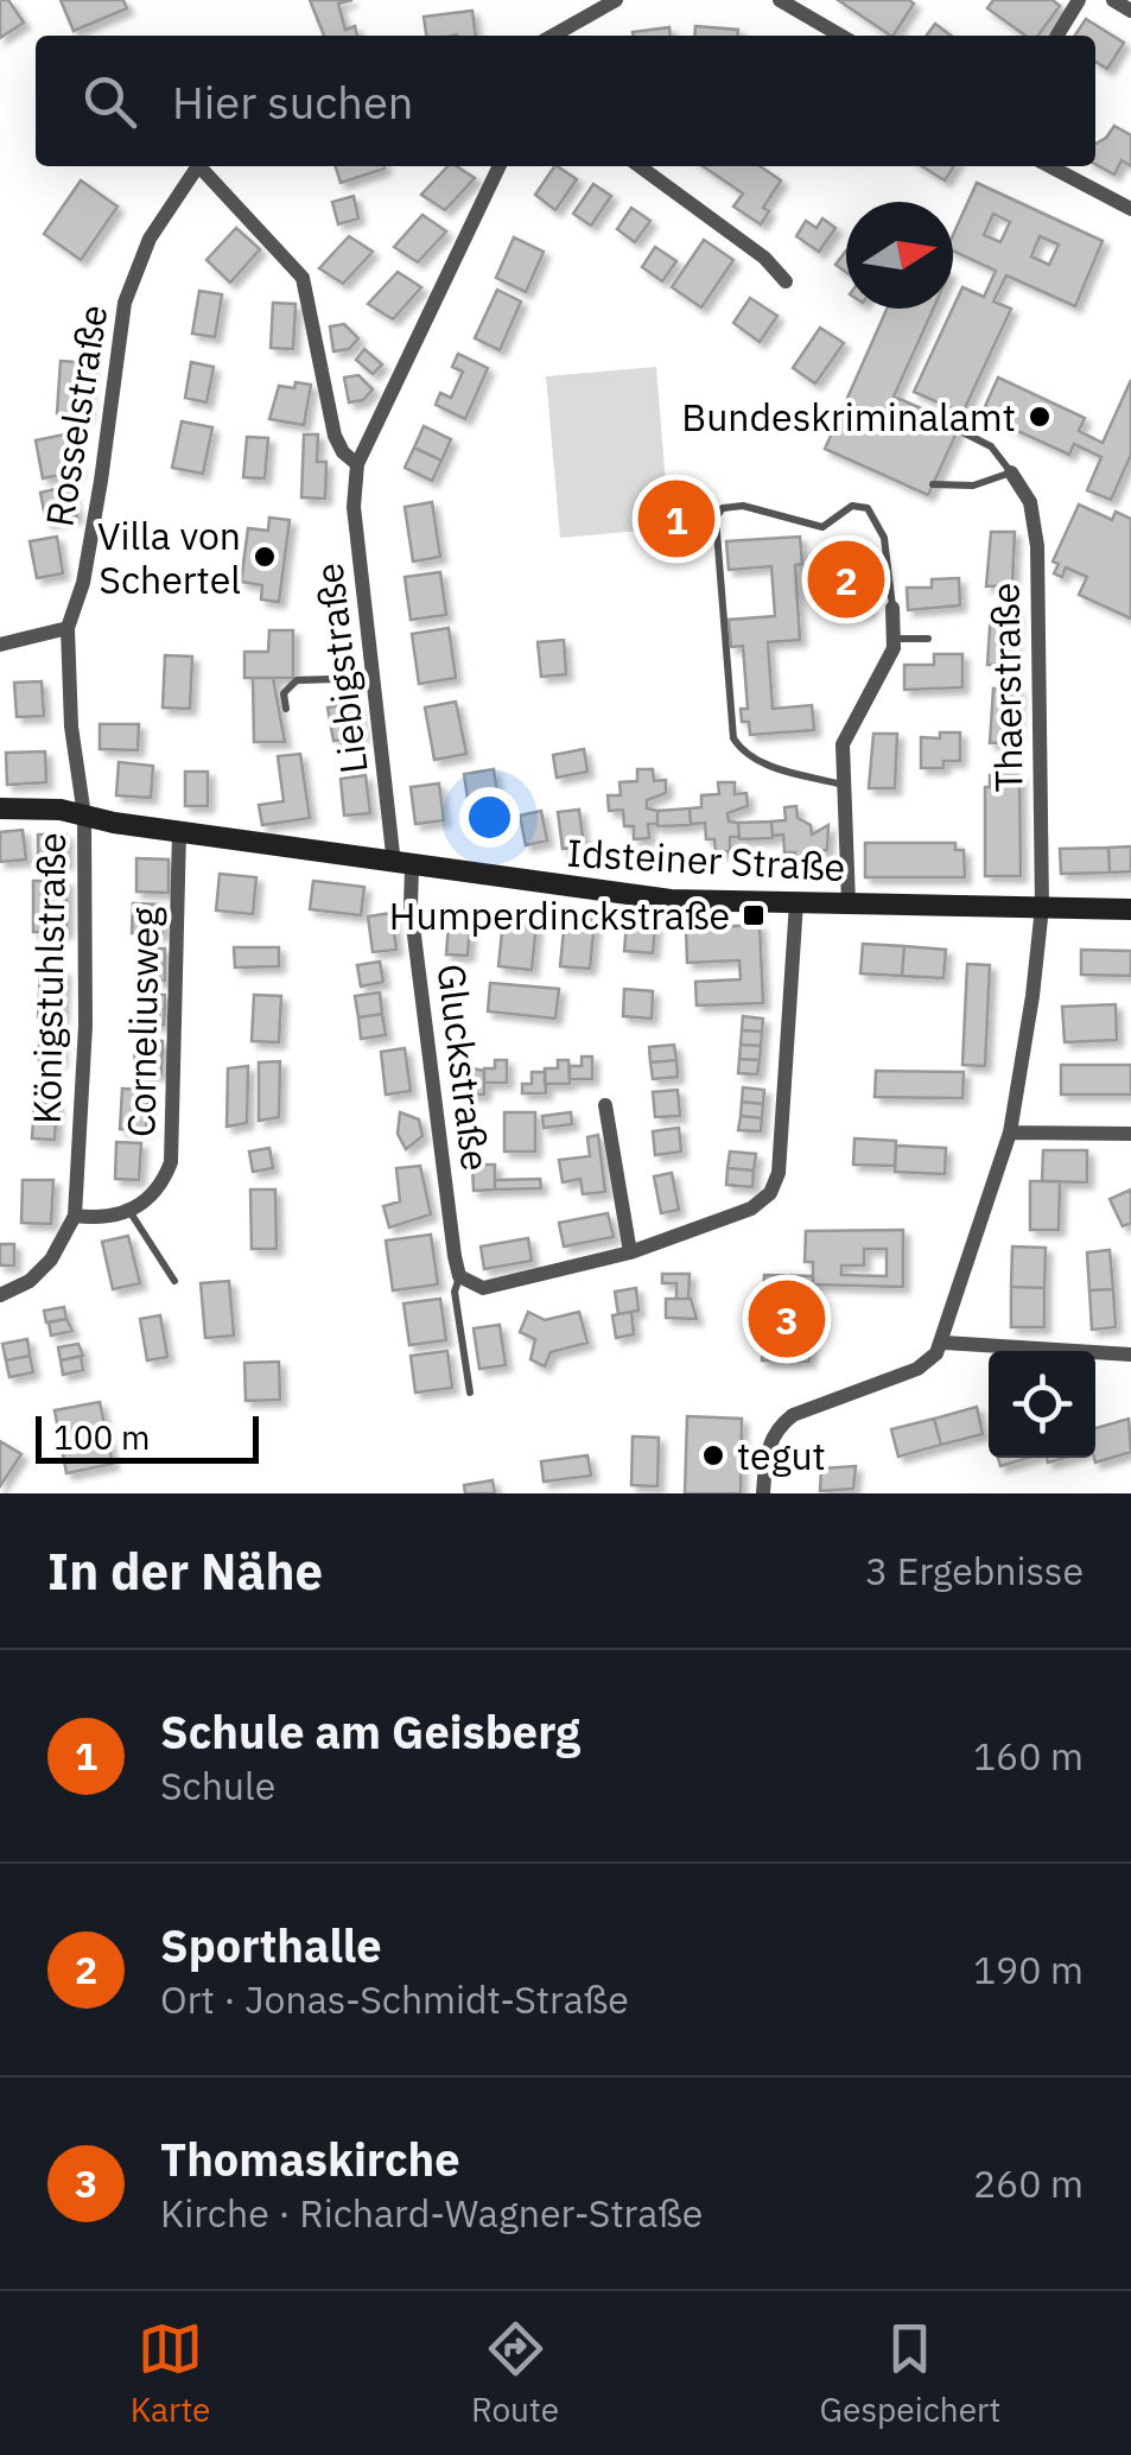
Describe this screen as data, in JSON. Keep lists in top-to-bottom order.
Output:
{
  "streets": {
    "street": [
      "Rosselstraße",
      "Liebigstraße",
      "Thaerstraße",
      "Idsteiner Straße",
      "Königstuhlstraße",
      "Corneliusweg",
      "Gluckstraße"
    ]
  },
  "crossings": [
    ["Rosselstraße", "Königstuhlstraße"],
    ["Liebigstraße", "Idsteiner Straße"],
    ["Liebigstraße", "Gluckstraße"],
    ["Thaerstraße", "Idsteiner Straße"],
    ["Idsteiner Straße", "Königstuhlstraße"],
    ["Idsteiner Straße", "Corneliusweg"],
    ["Idsteiner Straße", "Gluckstraße"]
  ],
  "places": {
    "other": ["Bundeskriminalamt", "Villa von Schertel", "tegut"],
    "transit": ["Humperdinckstraße"]
  },
  "scale_bar": "100 m",
  "north": "right",
  "page": {
    "search": "Hier suchen",
    "pins": ["1", "2", "3"],
    "scale": "100 m",
    "heading": ["In der Nähe", "3 Ergebnisse"],
    "list": [
      {
        "mark": "1",
        "name": "Schule am Geisberg",
        "note": "Schule",
        "value": "160 m"
      },
      {
        "mark": "2",
        "name": "Sporthalle",
        "note": "Ort · Jonas-Schmidt-Straße",
        "value": "190 m"
      },
      {
        "mark": "3",
        "name": "Thomaskirche",
        "note": "Kirche · Richard-Wagner-Straße",
        "value": "260 m"
      }
    ],
    "nav": ["Karte", "Route", "Gespeichert"]
  }
}
